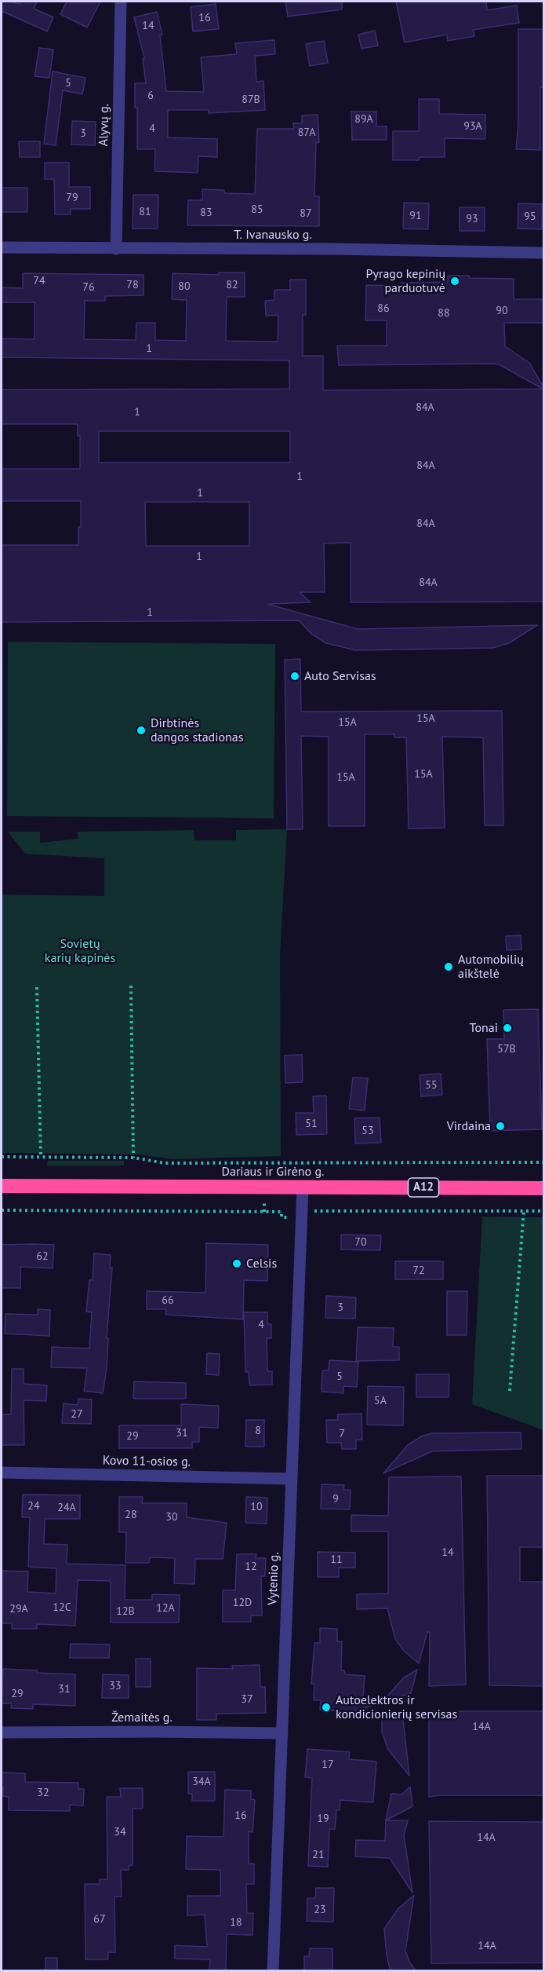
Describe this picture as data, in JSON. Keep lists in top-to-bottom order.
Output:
{
  "streets": {
    "highway": ["Dariaus ir Girėno g.", "A12"],
    "street": [
      "Alyvų g.",
      "T. Ivanausko g.",
      "Kovo 11-osios g.",
      "Vytenio g.",
      "Žemaitės g."
    ]
  },
  "crossings": [
    ["Alyvų g.", "T. Ivanausko g."],
    ["Dariaus ir Girėno g.", "Vytenio g."],
    ["Kovo 11-osios g.", "Vytenio g."],
    ["Vytenio g.", "Žemaitės g."]
  ],
  "parks": ["Sovietų karių kapinės"],
  "places": [
    "Pyrago kepinių parduotuvė",
    "Auto Servisas",
    "Dirbtinės dangos stadionas",
    "Automobilių aikštelė",
    "Tonai",
    "Virdaina",
    "Celsis",
    "Autoelektros ir kondicionierių servisas"
  ],
  "house_numbers": [
    "16",
    "14",
    "5",
    "6",
    "87B",
    "89A",
    "93A",
    "4",
    "87A",
    "3",
    "79",
    "85",
    "81",
    "83",
    "87",
    "91",
    "95",
    "93",
    "74",
    "78",
    "82",
    "80",
    "76",
    "86",
    "90",
    "88",
    "1",
    "84A",
    "1",
    "84A",
    "1",
    "1",
    "84A",
    "1",
    "84A",
    "1",
    "15A",
    "15A",
    "15A",
    "15A",
    "57B",
    "55",
    "51",
    "53",
    "70",
    "62",
    "72",
    "66",
    "3",
    "4",
    "5",
    "5A",
    "27",
    "8",
    "31",
    "7",
    "29",
    "9",
    "24",
    "10",
    "24A",
    "28",
    "30",
    "14",
    "11",
    "12",
    "12D",
    "12C",
    "12A",
    "29A",
    "12B",
    "33",
    "31",
    "29",
    "37",
    "14A",
    "17",
    "34A",
    "32",
    "16",
    "19",
    "34",
    "14A",
    "21",
    "23",
    "67",
    "18",
    "14A"
  ]
}
